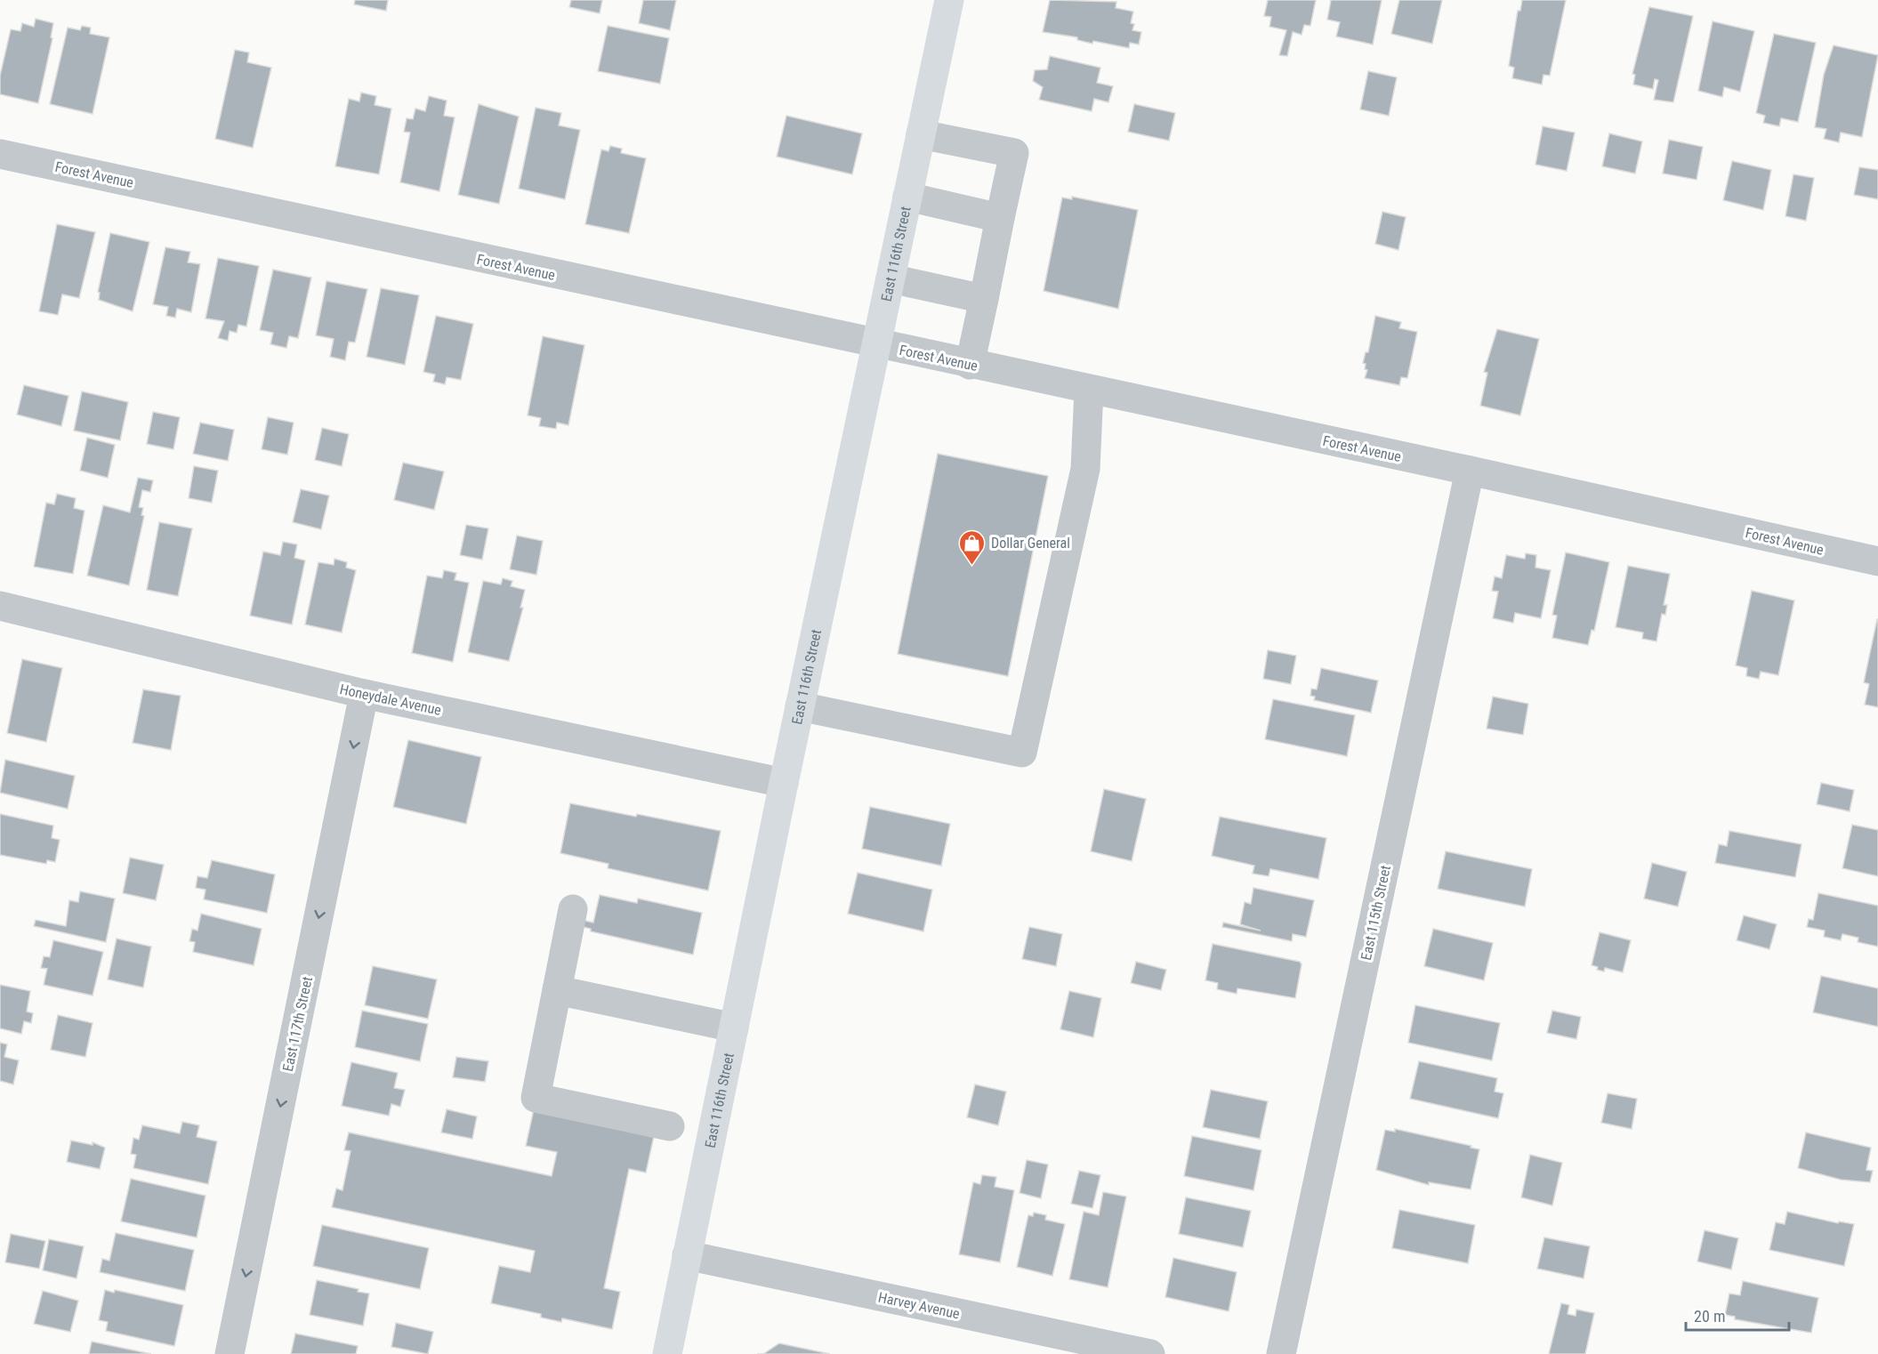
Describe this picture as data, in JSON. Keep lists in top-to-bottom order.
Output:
{
  "streets": {
    "main road": ["East 116th Street"],
    "street": [
      "Forest Avenue",
      "Honeydale Avenue",
      "East 115th Street",
      "East 117th Street",
      "Harvey Avenue"
    ]
  },
  "crossings": [
    ["Forest Avenue", "East 116th Street"],
    ["Forest Avenue", "East 115th Street"],
    ["East 116th Street", "Honeydale Avenue"],
    ["East 116th Street", "Harvey Avenue"],
    ["Honeydale Avenue", "East 117th Street"]
  ],
  "one_way": ["East 117th Street"],
  "places": {
    "shop": ["Dollar General"]
  },
  "scale_bar": "20 m"
}
